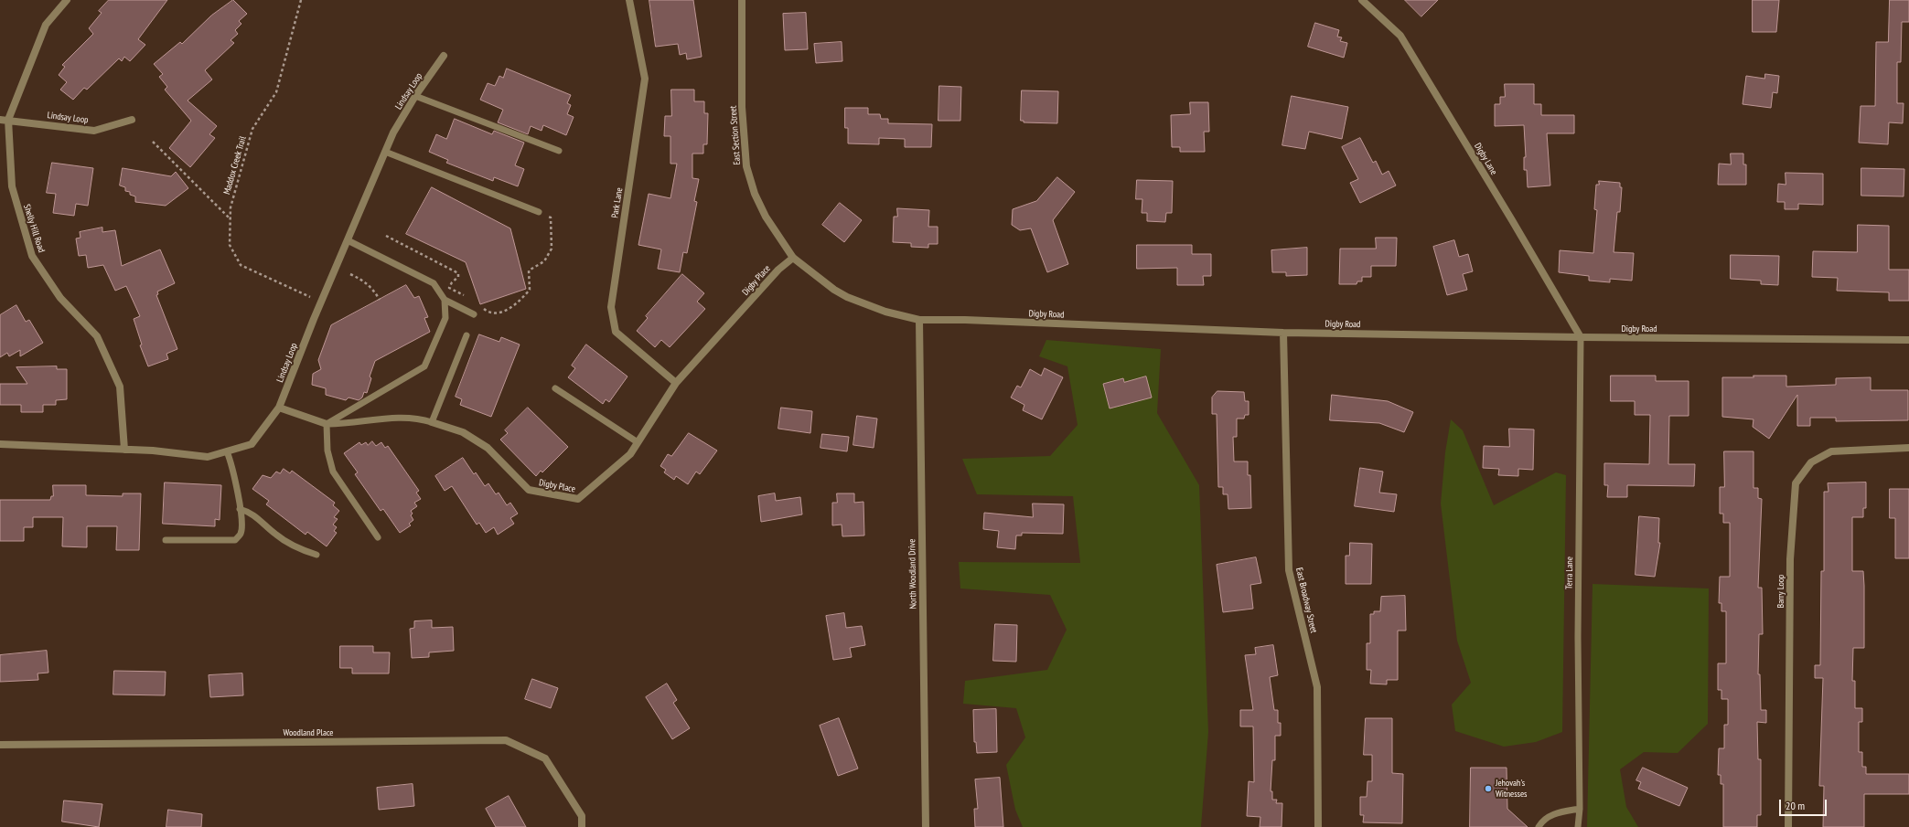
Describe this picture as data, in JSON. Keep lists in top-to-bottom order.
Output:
{
  "streets": {
    "street": [
      "Lindsay Loop",
      "East Section Street",
      "Digby Lane",
      "Park Lane",
      "Shelly Hill Road",
      "Digby Place",
      "Digby Road",
      "North Woodland Drive",
      "Barry Loop",
      "East Broadway Street",
      "Woodland Place"
    ],
    "lane": ["Terra Lane"],
    "path": ["Maddox Creek Trail"]
  },
  "crossings": [
    ["Lindsay Loop", "Shelly Hill Road"],
    ["Lindsay Loop", "Digby Place"],
    ["East Section Street", "Digby Place"],
    ["East Section Street", "Digby Road"],
    ["Digby Lane", "Digby Road"],
    ["Digby Lane", "Terra Lane"],
    ["Park Lane", "Digby Place"],
    ["Digby Place", "Digby Road"],
    ["Digby Road", "Terra Lane"],
    ["Digby Road", "North Woodland Drive"],
    ["Digby Road", "East Broadway Street"]
  ],
  "places": ["Jehovah's Witnesses"],
  "scale_bar": "20 m"
}
